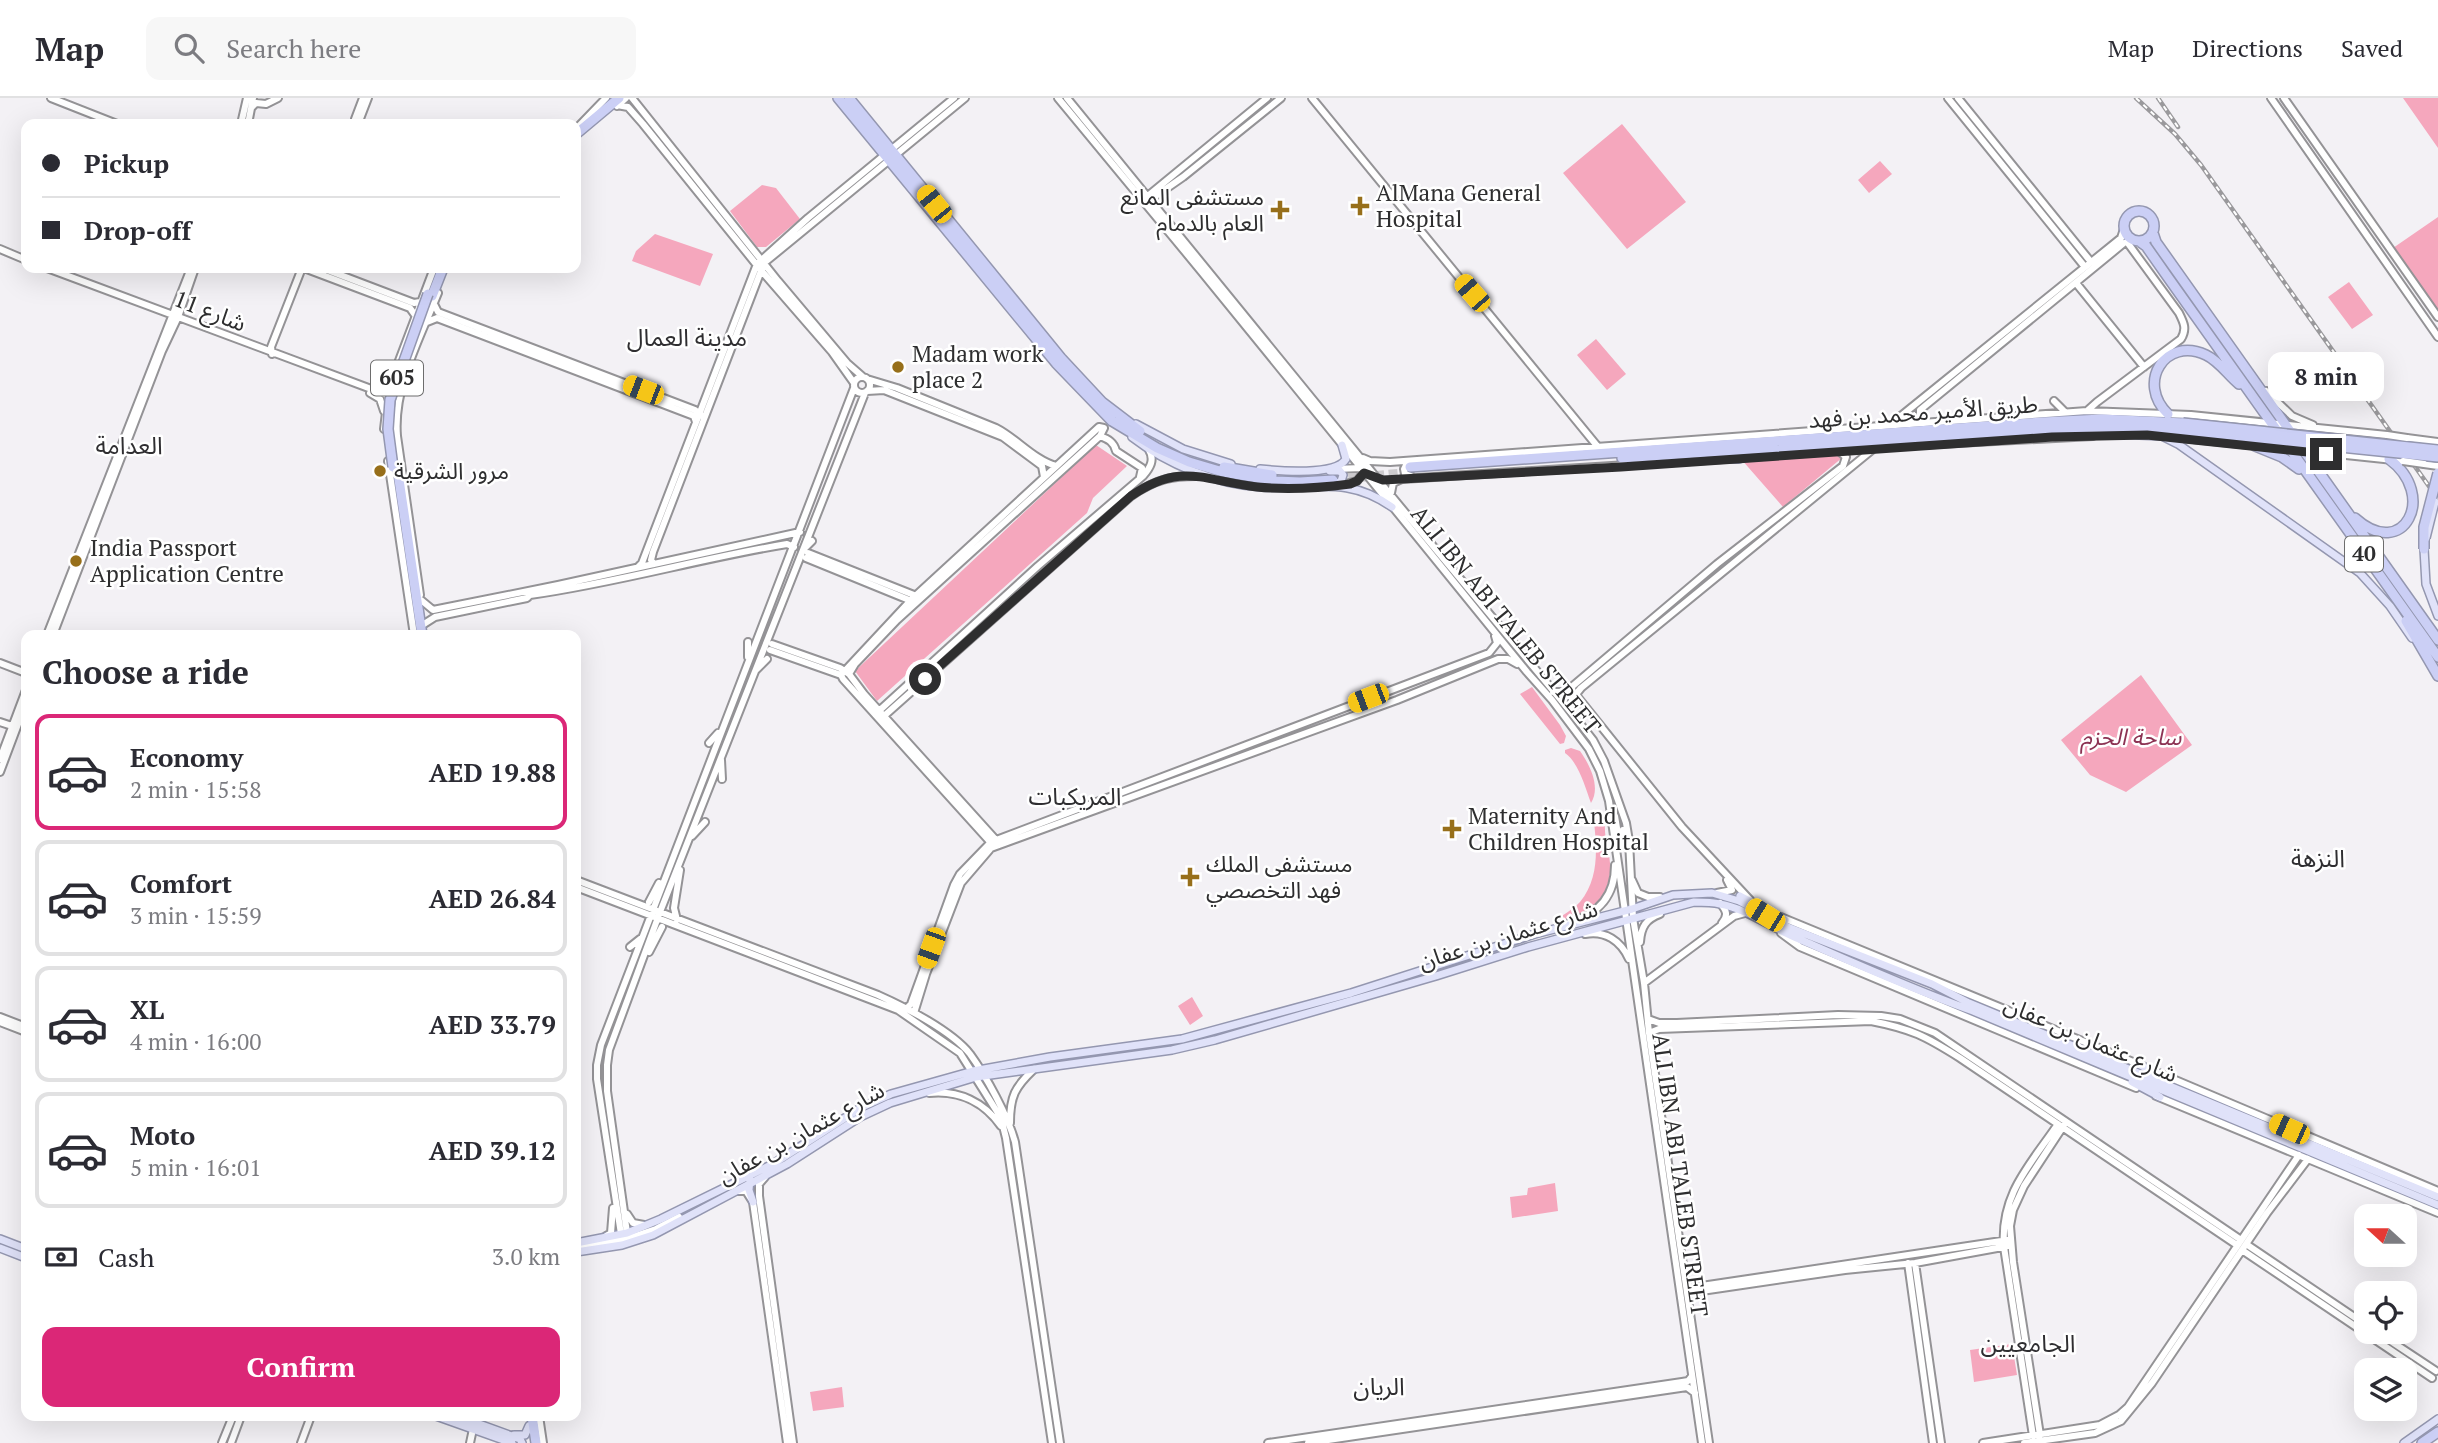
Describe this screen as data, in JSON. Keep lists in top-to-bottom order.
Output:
{
  "streets": {
    "highway": ["605", "طريق الأمير محمد بن فهد", "40"],
    "main road": ["شارع عثمان بن عفان"],
    "street": ["شارع 11", "ALI IBN ABI TALEB STREET"]
  },
  "crossings": [
    ["ALI IBN ABI TALEB STREET", "شارع عثمان بن عفان"]
  ],
  "districts": [
    "مدينة العمال",
    "العدامة",
    "المريكبات",
    "النزهة",
    "الجامعيين",
    "الريان"
  ],
  "parks": ["ساحة الحزم"],
  "places": {
    "health": [
      "AlMana General Hospital",
      "مستشفى المانع العام بالدمام",
      "Maternity And Children Hospital",
      "مستشفى الملك فهد التخصصي"
    ],
    "other": ["Madam work place 2", "مرور الشرقية", "India Passport Application Centre"]
  },
  "north": "left",
  "page": {
    "header": "Map",
    "search": "Search here",
    "nav": ["Map", "Directions", "Saved"],
    "banner": ["Pickup", "Drop-off"],
    "bubble": "8 min",
    "heading": "Choose a ride",
    "list": [
      {
        "name": "Economy",
        "note": "2 min · 15:58",
        "value": "AED 19.88"
      },
      {
        "name": "Comfort",
        "note": "3 min · 15:59",
        "value": "AED 26.84"
      },
      {
        "name": "XL",
        "note": "4 min · 16:00",
        "value": "AED 33.79"
      },
      {
        "name": "Moto",
        "note": "5 min · 16:01",
        "value": "AED 39.12"
      }
    ],
    "pay": ["Cash", "3.0 km"],
    "buttons": "Confirm"
  }
}
